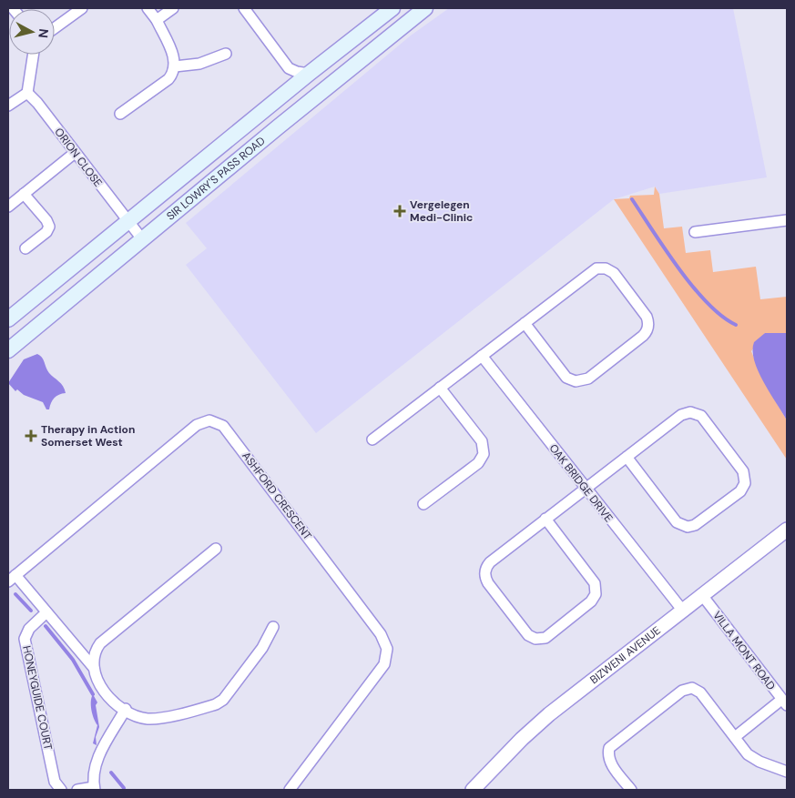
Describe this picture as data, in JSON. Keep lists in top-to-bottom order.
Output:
{
  "streets": {
    "main road": ["SIR LOWRY'S PASS ROAD"],
    "street": [
      "ORION CLOSE",
      "OAK BRIDGE DRIVE",
      "ASHFORD CRESCENT",
      "VILLA MONT ROAD",
      "BIZWENI AVENUE",
      "HONEYGUIDE COURT"
    ]
  },
  "crossings": [
    ["ORION CLOSE", "SIR LOWRY'S PASS ROAD"],
    ["OAK BRIDGE DRIVE", "BIZWENI AVENUE"],
    ["VILLA MONT ROAD", "BIZWENI AVENUE"]
  ],
  "places": {
    "health": ["Vergelegen Medi-Clinic", "Therapy in Action Somerset West"]
  },
  "north": "right"
}
